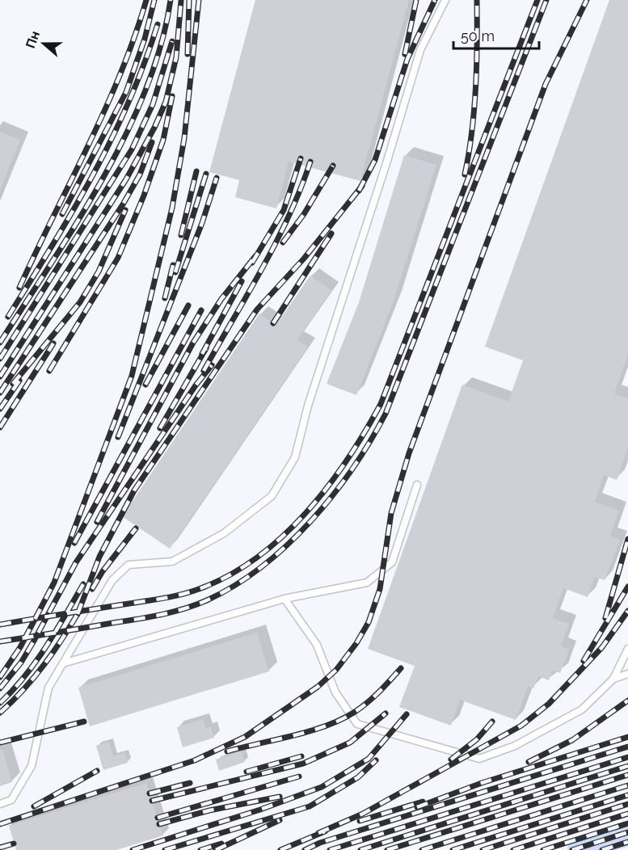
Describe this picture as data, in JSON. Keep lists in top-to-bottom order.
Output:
{
  "scale_bar": "50 m",
  "north": "left"
}
